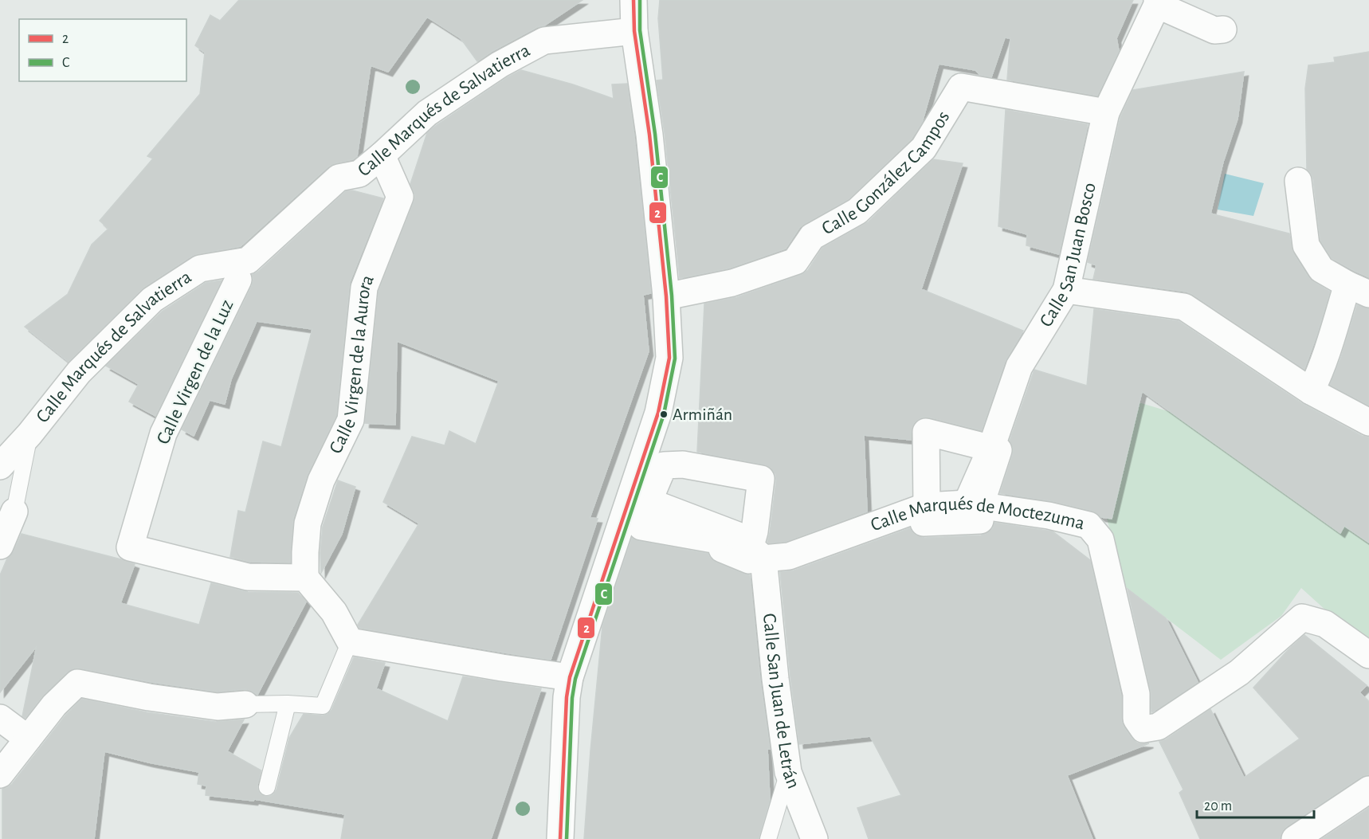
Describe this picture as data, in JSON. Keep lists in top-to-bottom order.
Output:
{
  "streets": {
    "street": [
      "Calle Marqués de Salvatierra",
      "Calle González Campos",
      "Calle San Juan Bosco",
      "Calle Virgen de la Aurora",
      "Calle Virgen de la Luz",
      "Calle Marqués de Moctezuma",
      "Calle San Juan de Letrán"
    ]
  },
  "crossings": [
    ["Calle Marqués de Salvatierra", "Calle Virgen de la Aurora"],
    ["Calle González Campos", "Calle San Juan Bosco"],
    ["Calle San Juan Bosco", "Calle Marqués de Moctezuma"],
    ["Calle Virgen de la Aurora", "Calle Virgen de la Luz"],
    ["Calle Marqués de Moctezuma", "Calle San Juan de Letrán"]
  ],
  "places": ["Armiñán"],
  "lines": ["transit line 2", "transit line C"],
  "legend": ["2", "C"],
  "scale_bar": "20 m"
}
